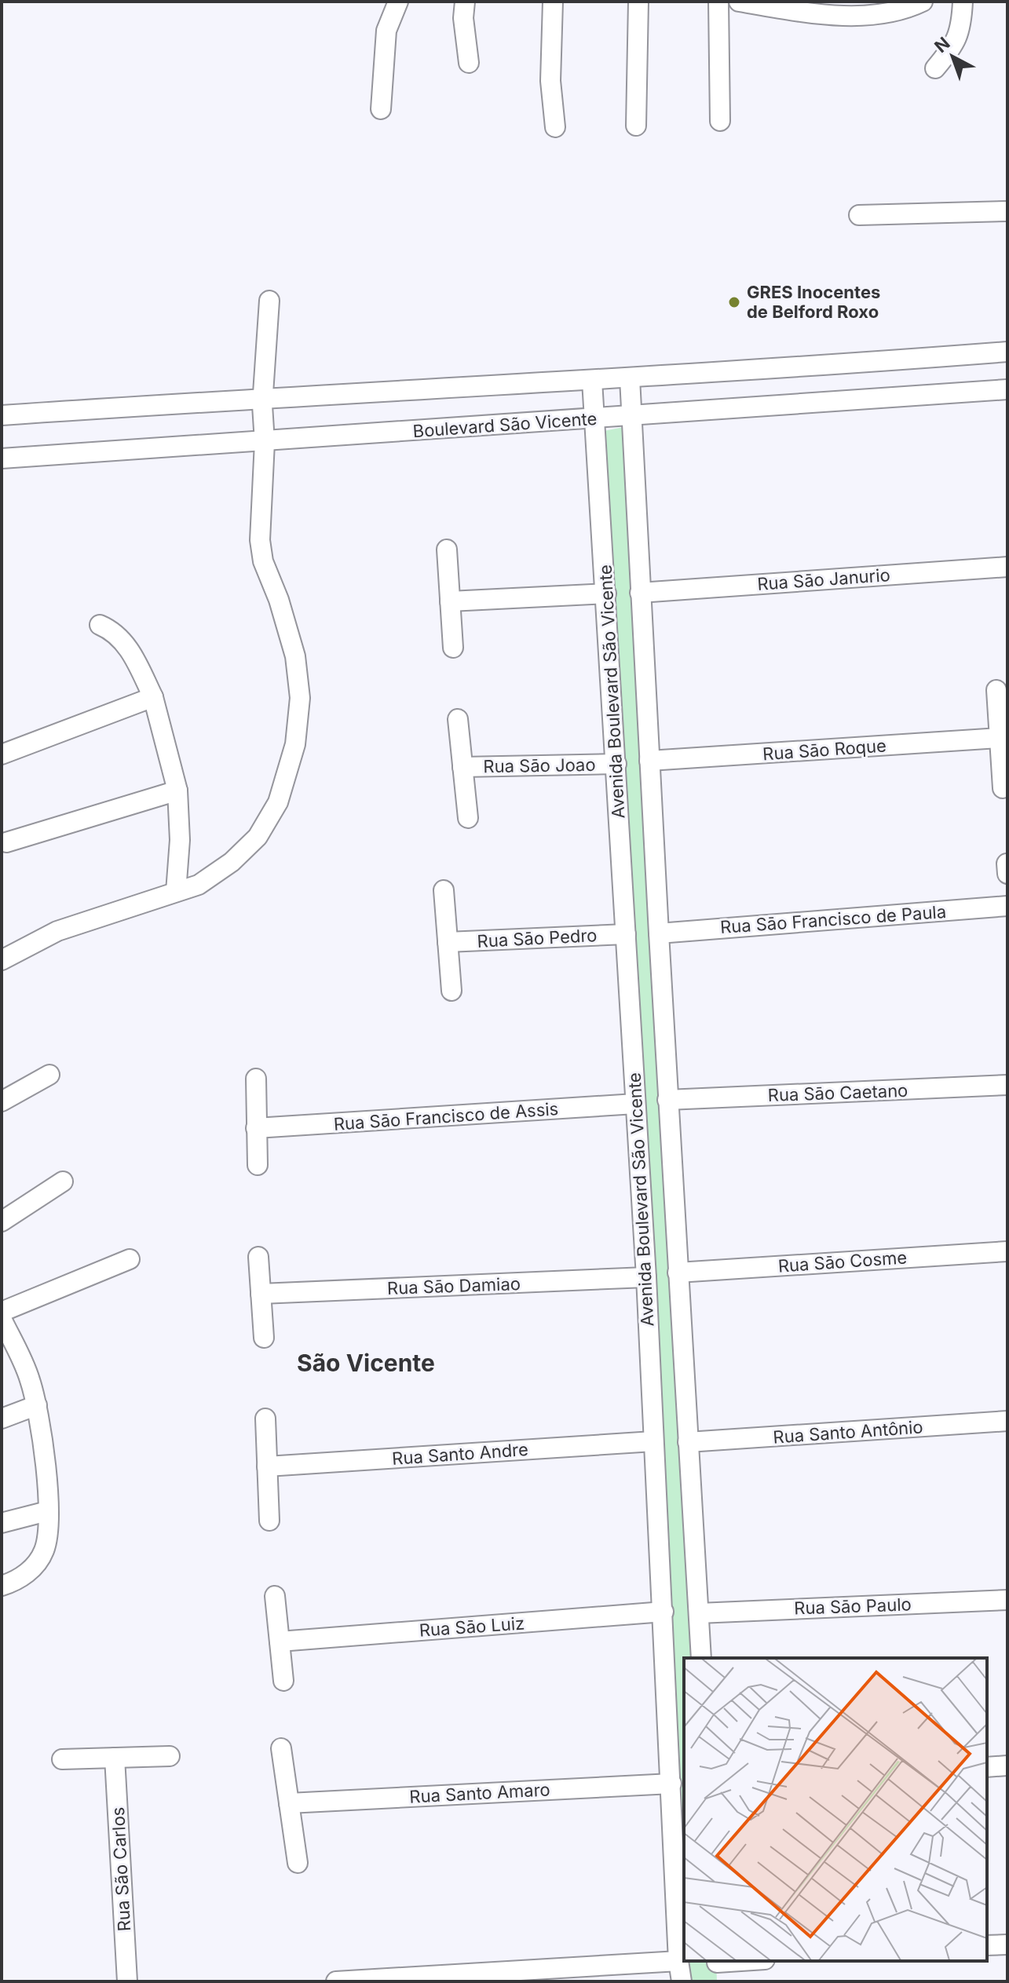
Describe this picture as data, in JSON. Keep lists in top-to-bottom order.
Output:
{
  "streets": {
    "street": [
      "Boulevard São Vicente",
      "Rua Sāo Janurio",
      "Avenida Boulevard São Vicente",
      "Rua Sāo Roque",
      "Rua Sāo Joao",
      "Rua Sāo Francisco de Paula",
      "Rua Sāo Pedro",
      "Rua Sāo Caetano",
      "Rua Sāo Francisco de Assis",
      "Rua Sāo Cosme",
      "Rua Sāo Damiao",
      "Rua Santo Antônio",
      "Rua Santo Andre",
      "Rua Sāo Paulo",
      "Rua Sāo Luiz",
      "Rua Santo Amaro",
      "Rua São Carlos"
    ]
  },
  "crossings": [
    ["Boulevard São Vicente", "Avenida Boulevard São Vicente"],
    ["Rua Sāo Janurio", "Avenida Boulevard São Vicente"],
    ["Avenida Boulevard São Vicente", "Rua Sāo Roque"],
    ["Avenida Boulevard São Vicente", "Rua Sāo Joao"],
    ["Avenida Boulevard São Vicente", "Rua Sāo Francisco de Paula"],
    ["Avenida Boulevard São Vicente", "Rua Sāo Pedro"],
    ["Avenida Boulevard São Vicente", "Rua Sāo Caetano"],
    ["Avenida Boulevard São Vicente", "Rua Sāo Francisco de Assis"],
    ["Avenida Boulevard São Vicente", "Rua Sāo Cosme"],
    ["Avenida Boulevard São Vicente", "Rua Sāo Damiao"],
    ["Avenida Boulevard São Vicente", "Rua Santo Antônio"],
    ["Avenida Boulevard São Vicente", "Rua Santo Andre"],
    ["Avenida Boulevard São Vicente", "Rua Sāo Paulo"],
    ["Avenida Boulevard São Vicente", "Rua Sāo Luiz"],
    ["Avenida Boulevard São Vicente", "Rua Santo Amaro"]
  ],
  "districts": ["São Vicente"],
  "places": ["GRES Inocentes de Belford Roxo"],
  "north": "top left"
}
